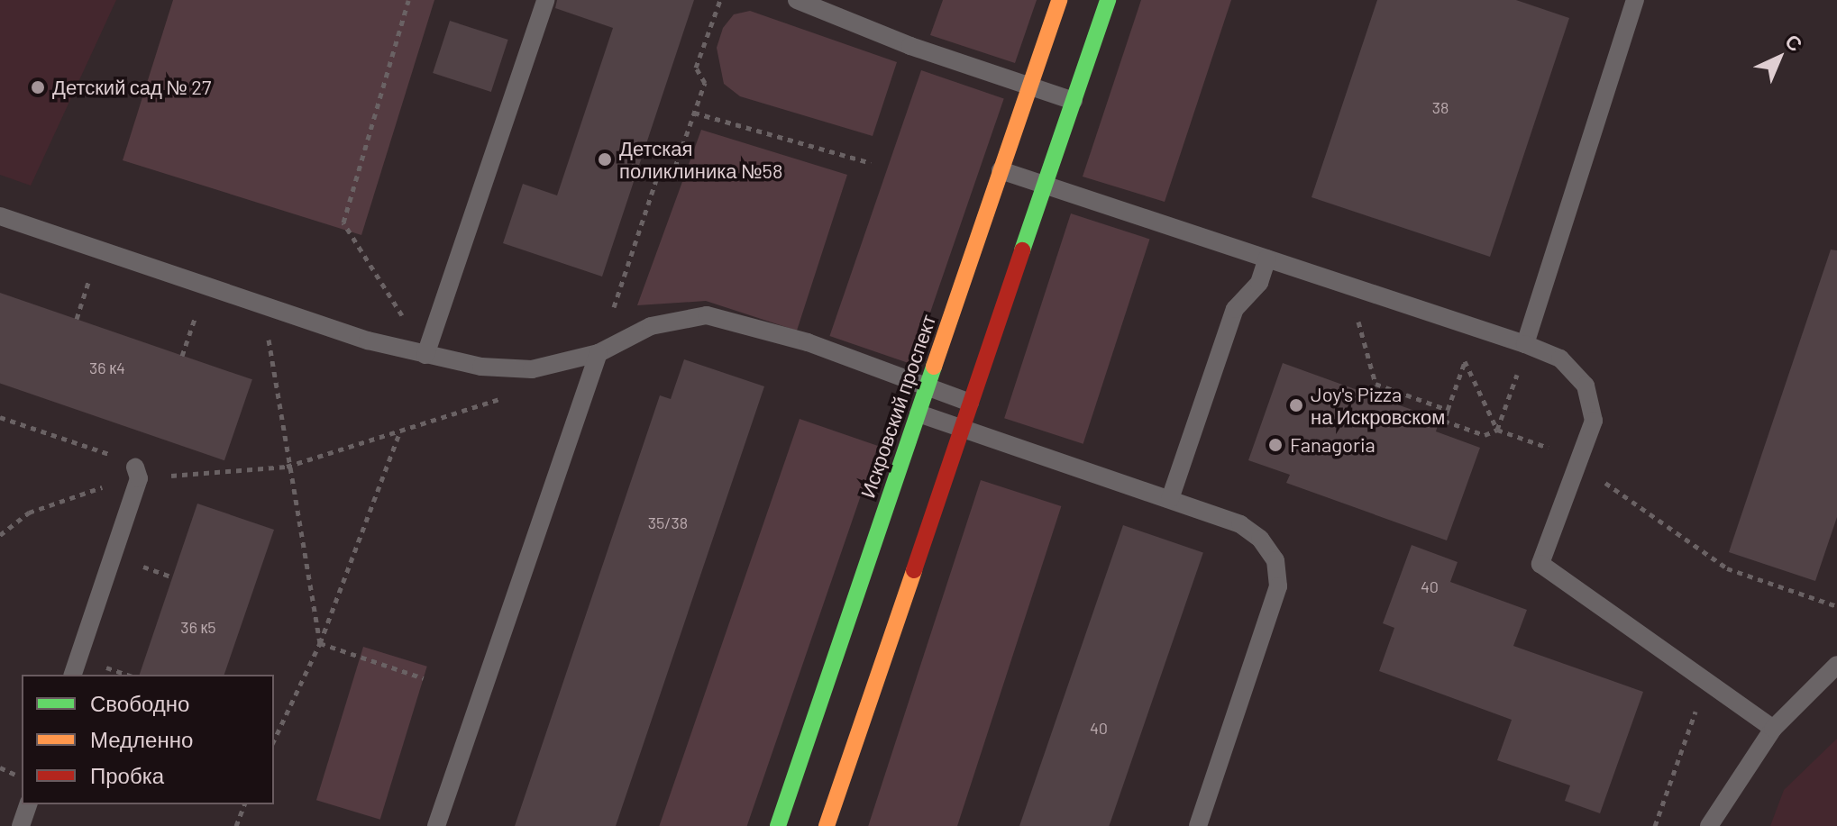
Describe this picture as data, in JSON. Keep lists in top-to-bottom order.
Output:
{
  "streets": {
    "street": ["Искровский проспект"]
  },
  "places": [
    "Детский сад № 27",
    "Детская поликлиника №58",
    "Joy's Pizza на Искровском",
    "Fanagoria"
  ],
  "house_numbers": [
    "38",
    "36 к4",
    "35/38",
    "40",
    "36 к5",
    "40"
  ],
  "legend": ["Свободно", "Медленно", "Пробка"],
  "north": "top right"
}
